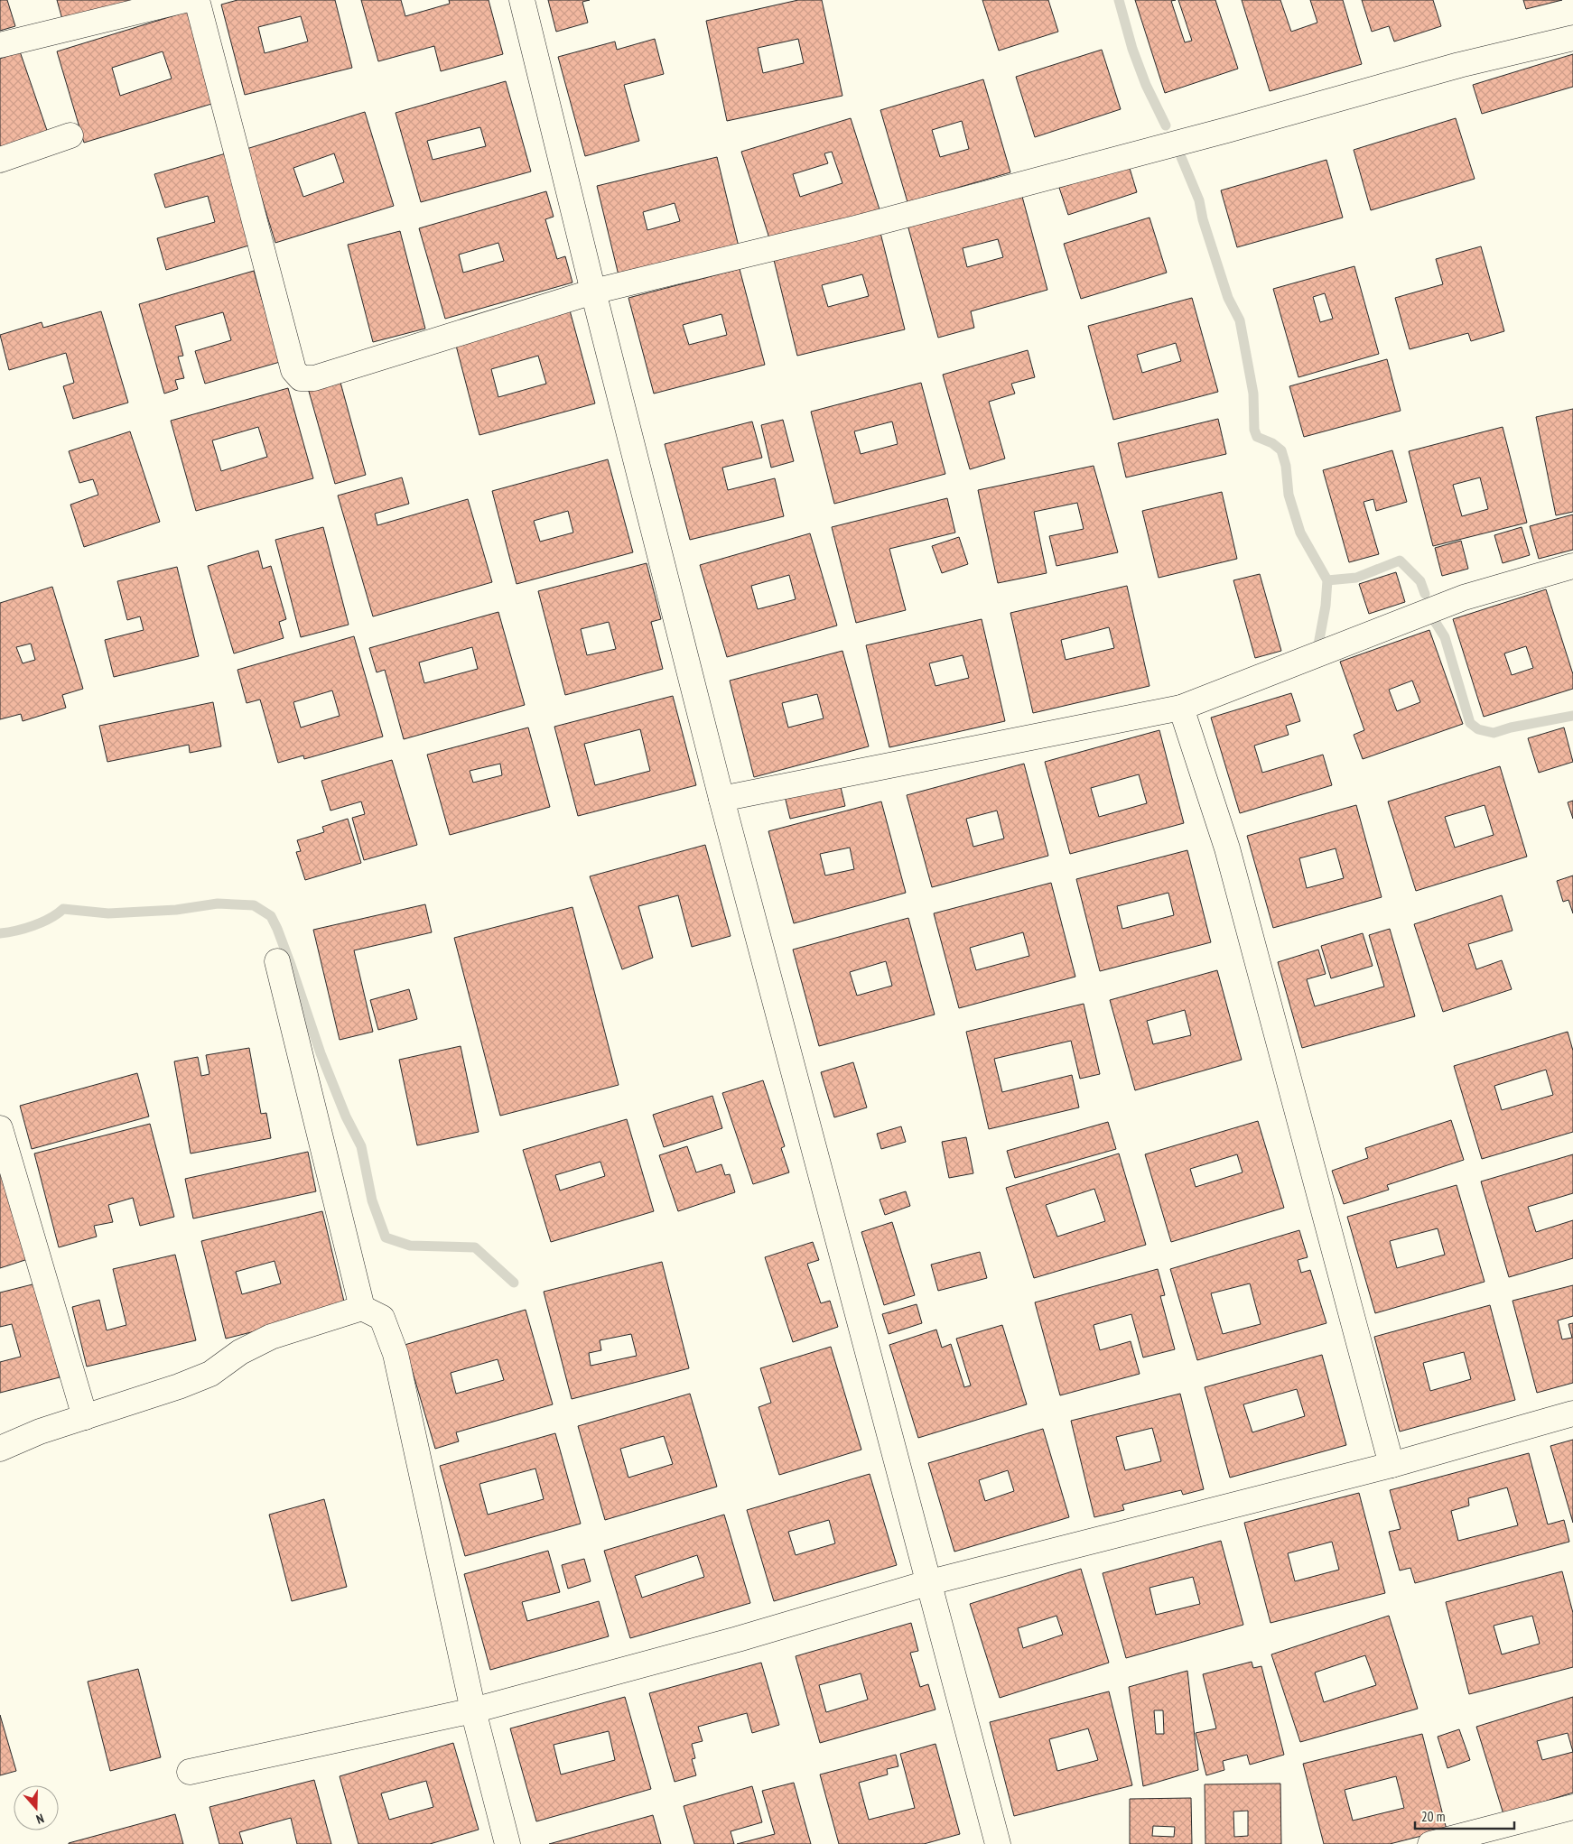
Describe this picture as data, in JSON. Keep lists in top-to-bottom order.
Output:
{
  "scale_bar": "20 m",
  "north": "bottom"
}
